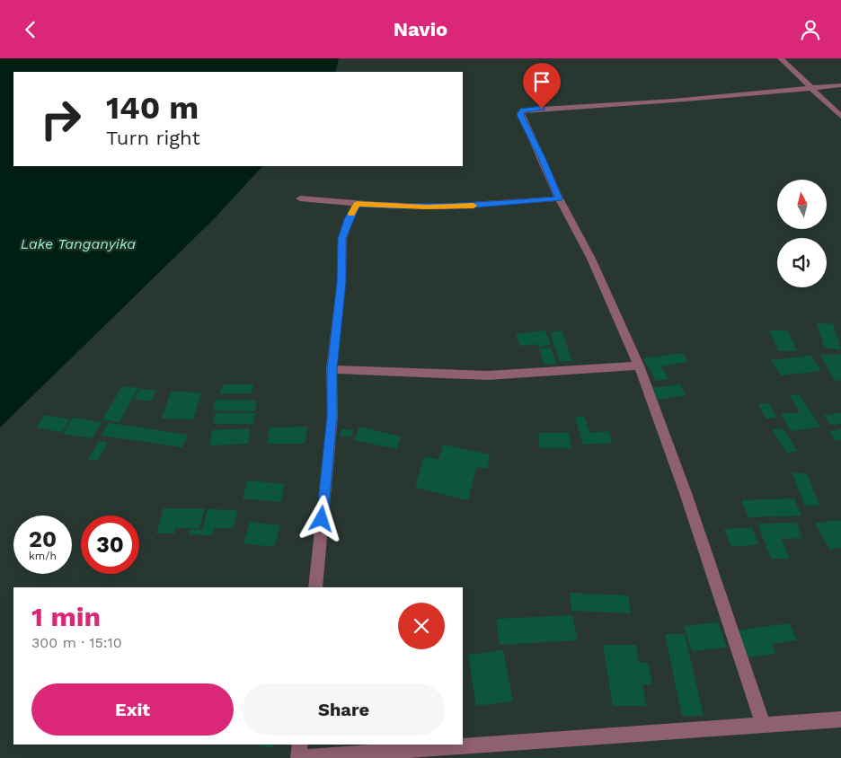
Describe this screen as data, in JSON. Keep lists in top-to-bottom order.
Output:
{
  "water": ["Lake Tanganyika"],
  "north": "top",
  "page": {
    "header": "Navio",
    "turn": ["140 m", "Turn right"],
    "speed": "20 km/h",
    "limit": "30",
    "heading": ["1 min", "300 m · 15:10"],
    "buttons": ["Exit", "Share"]
  }
}
